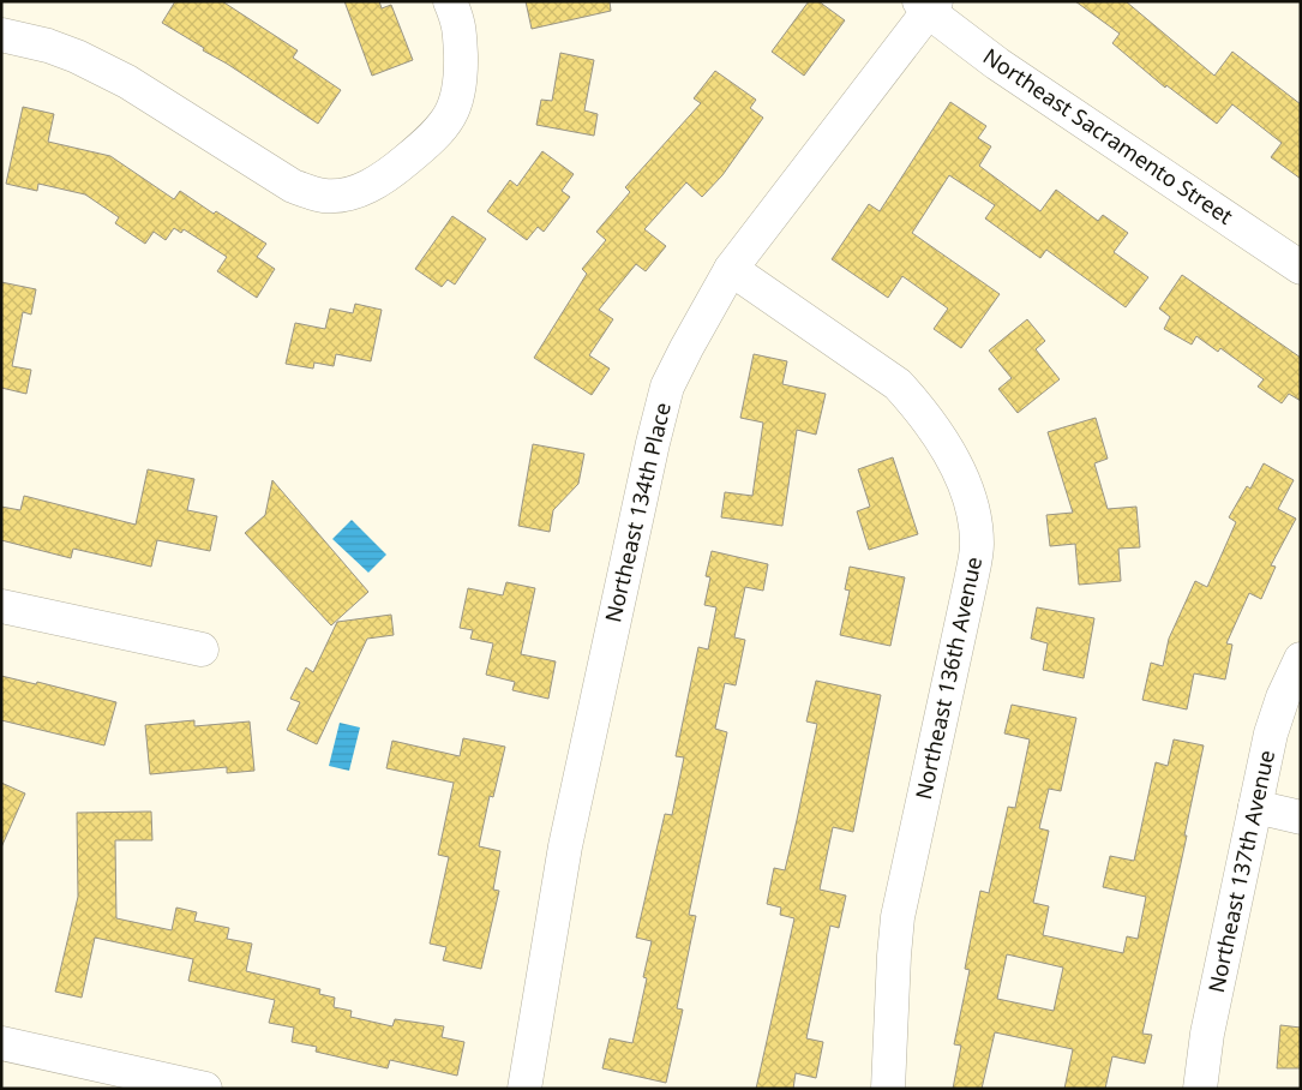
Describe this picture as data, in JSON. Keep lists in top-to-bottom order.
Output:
{
  "streets": {
    "street": [
      "Northeast Sacramento Street",
      "Northeast 134th Place",
      "Northeast 136th Avenue",
      "Northeast 137th Avenue"
    ]
  },
  "crossings": [
    ["Northeast Sacramento Street", "Northeast 134th Place"],
    ["Northeast 134th Place", "Northeast 136th Avenue"]
  ]
}
